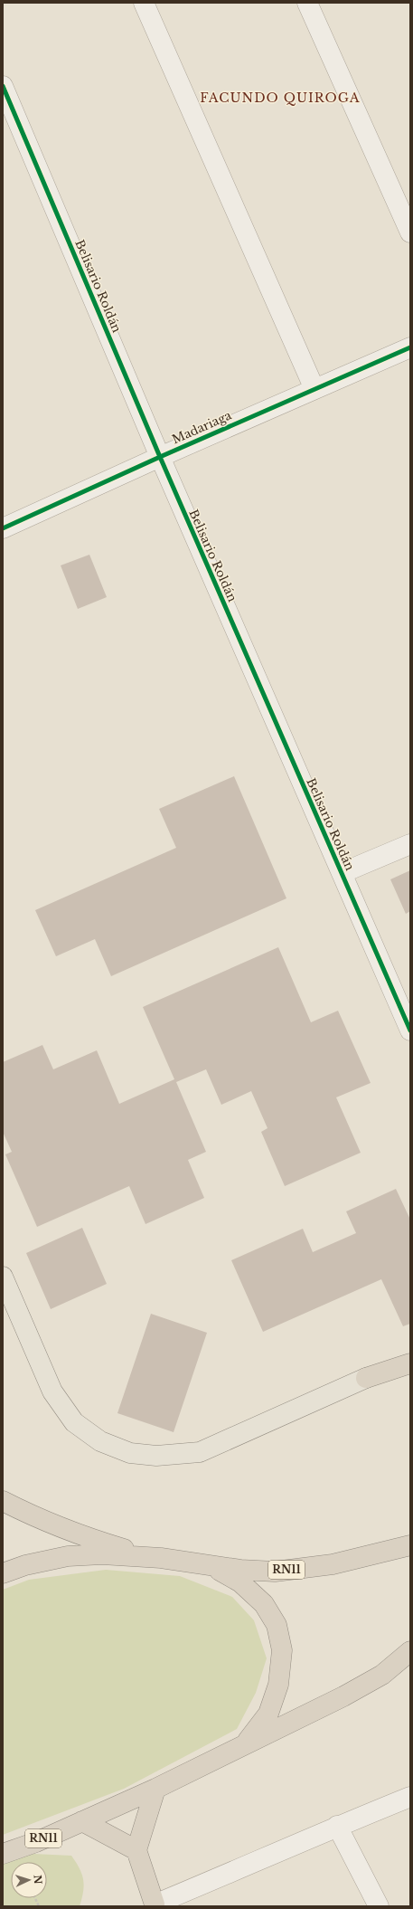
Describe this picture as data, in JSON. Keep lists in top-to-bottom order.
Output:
{
  "streets": {
    "highway": ["RN11"],
    "street": ["Belisario Roldán", "Madariaga"]
  },
  "crossings": [
    ["Belisario Roldán", "Madariaga"]
  ],
  "districts": ["FACUNDO QUIROGA"],
  "north": "right"
}
